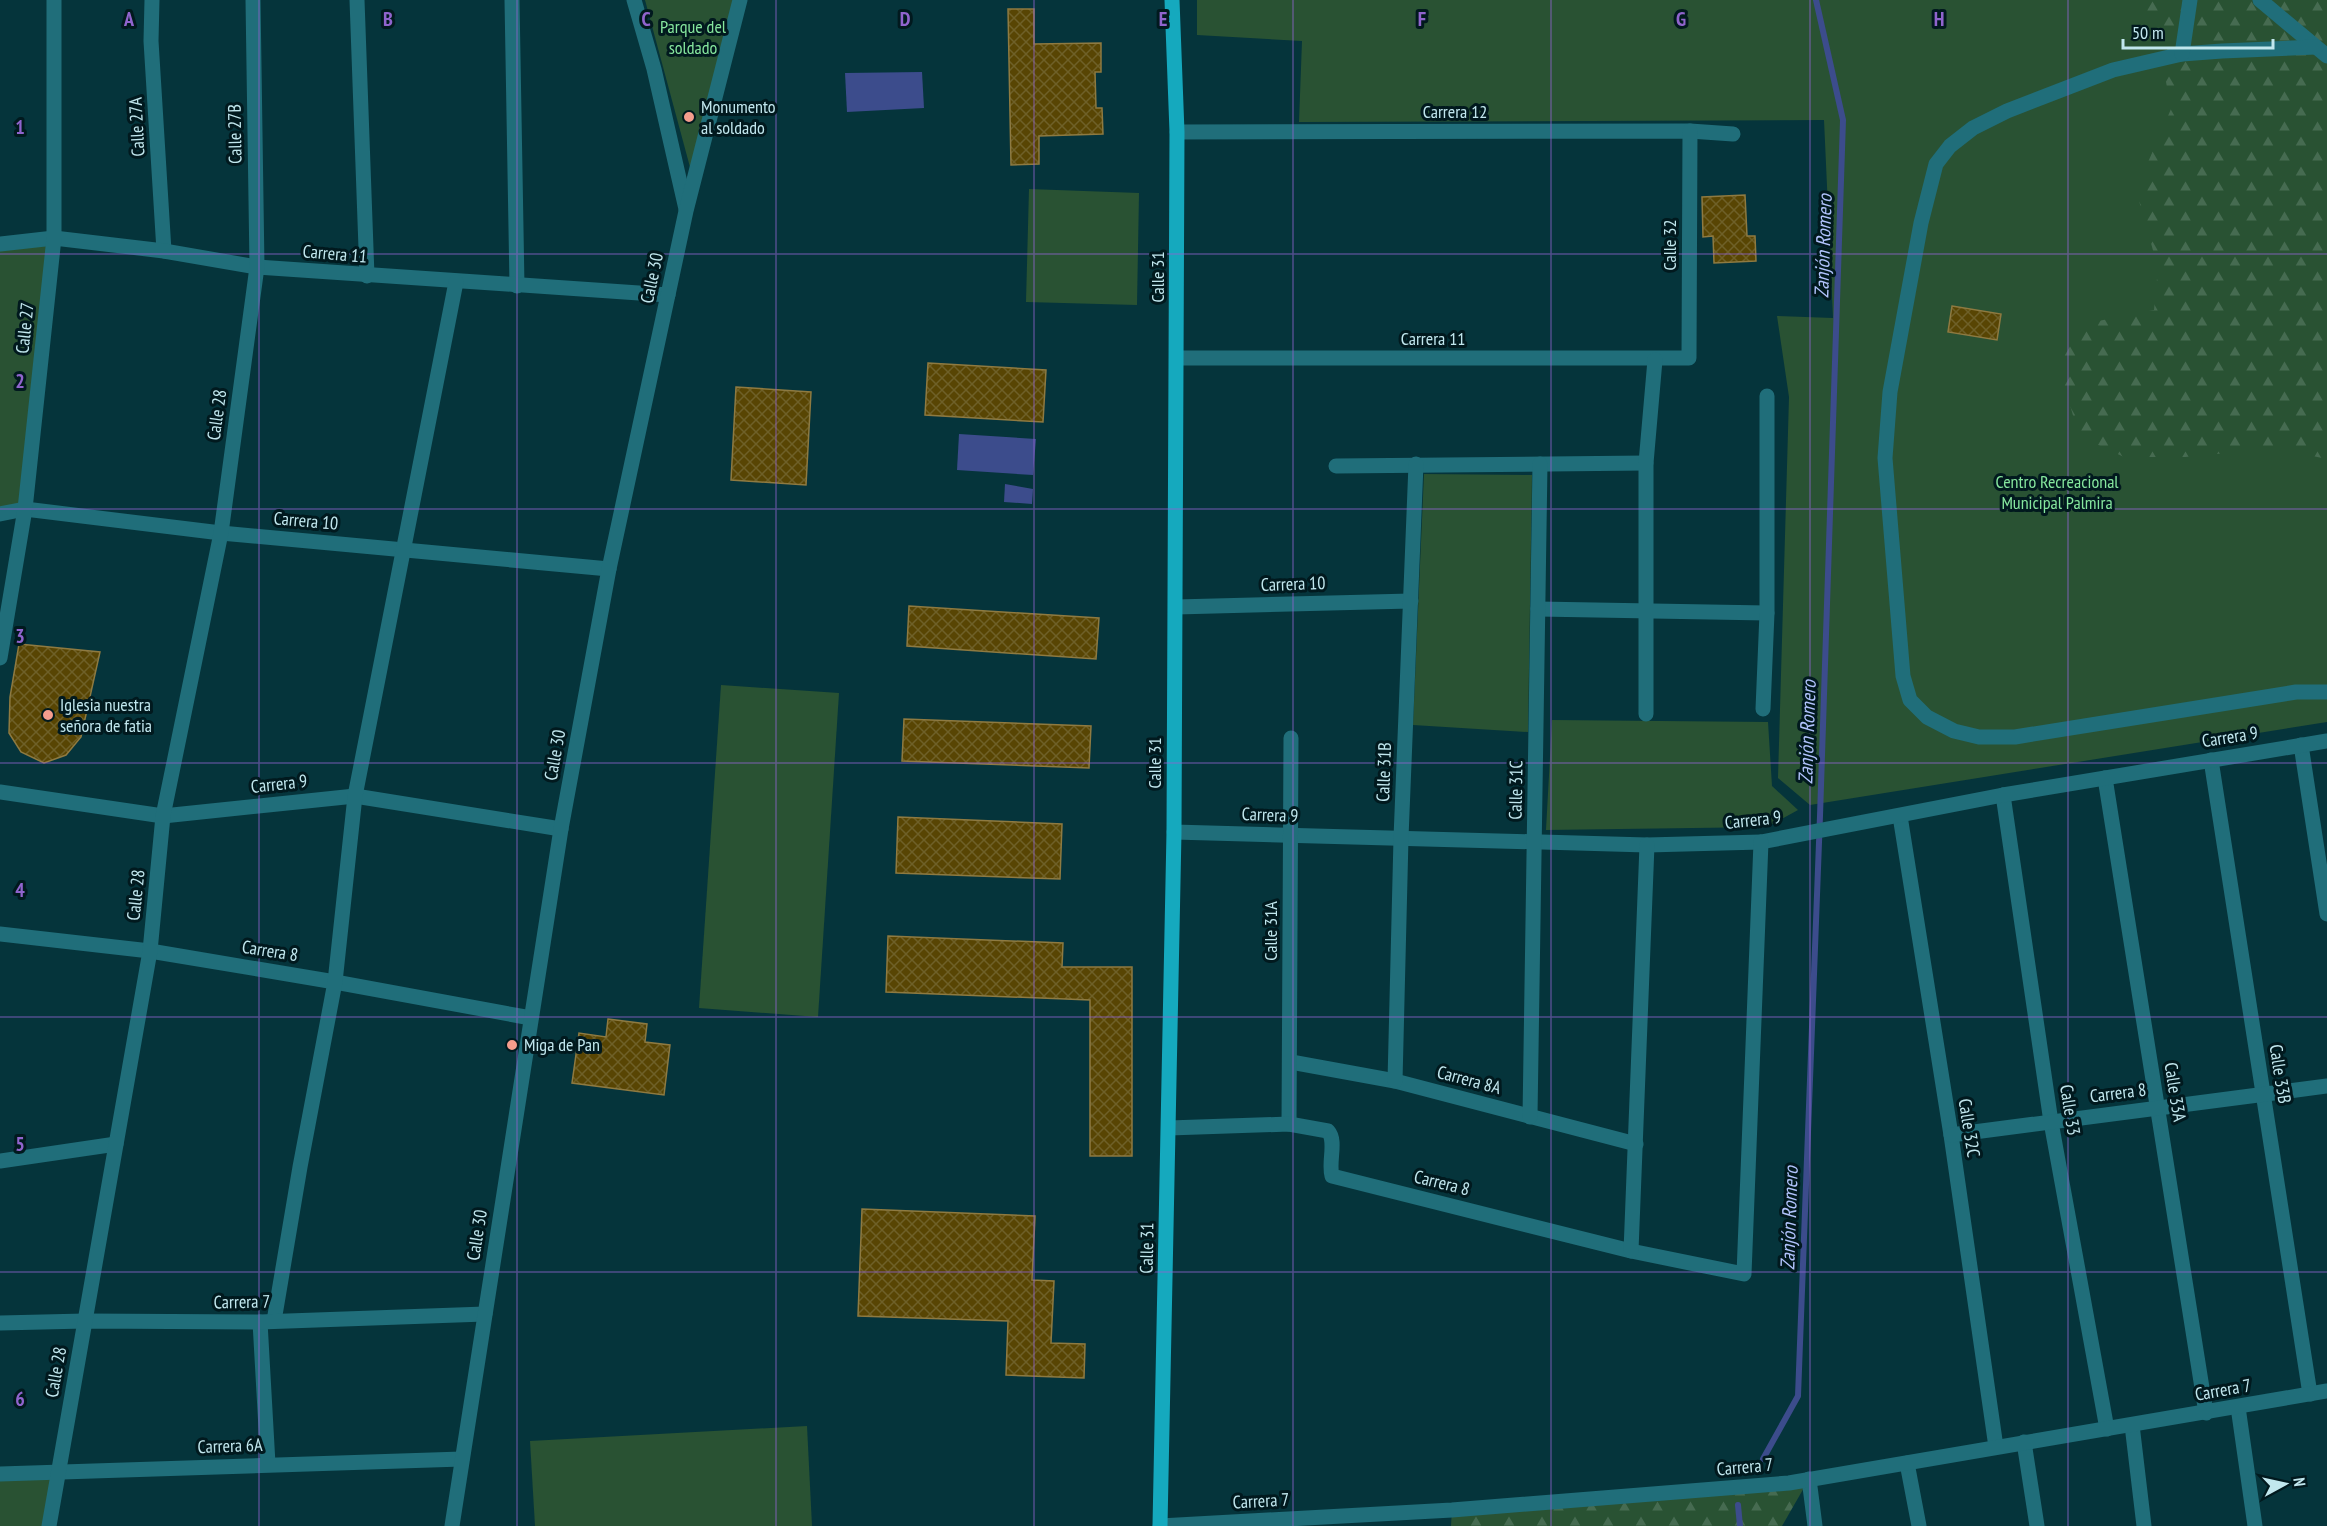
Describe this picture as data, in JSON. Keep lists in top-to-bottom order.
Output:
{
  "streets": {
    "main road": ["Calle 31"],
    "street": [
      "Carrera 12",
      "Calle 27A",
      "Calle 27B",
      "Calle 32",
      "Carrera 11",
      "Calle 30",
      "Calle 27",
      "Calle 28",
      "Carrera 10",
      "Carrera 9",
      "Calle 31B",
      "Calle 31C",
      "Calle 31A",
      "Carrera 8",
      "Calle 33B",
      "Carrera 8A",
      "Calle 33A",
      "Calle 33",
      "Calle 32C",
      "Carrera 7",
      "Carrera 6A"
    ]
  },
  "crossings": [
    ["Carrera 12", "Calle 32"],
    ["Carrera 12", "Calle 31"],
    ["Calle 27A", "Carrera 11"],
    ["Calle 27B", "Carrera 11"],
    ["Calle 27B", "Calle 28"],
    ["Calle 32", "Carrera 11"],
    ["Carrera 11", "Calle 31"],
    ["Carrera 11", "Calle 30"],
    ["Carrera 11", "Calle 27"],
    ["Carrera 11", "Calle 28"],
    ["Calle 31", "Carrera 10"],
    ["Calle 31", "Carrera 9"],
    ["Calle 31", "Carrera 8"],
    ["Calle 31", "Carrera 7"],
    ["Calle 30", "Carrera 10"],
    ["Calle 30", "Carrera 9"],
    ["Calle 30", "Carrera 8"],
    ["Calle 30", "Carrera 7"],
    ["Calle 30", "Carrera 6A"],
    ["Calle 27", "Carrera 10"],
    ["Calle 28", "Carrera 10"],
    ["Calle 28", "Carrera 9"],
    ["Calle 28", "Carrera 8"],
    ["Calle 28", "Carrera 7"],
    ["Calle 28", "Carrera 6A"],
    ["Carrera 10", "Calle 31B"],
    ["Carrera 9", "Calle 31B"],
    ["Carrera 9", "Calle 31C"],
    ["Carrera 9", "Calle 31A"],
    ["Carrera 9", "Carrera 8"],
    ["Carrera 9", "Calle 33B"],
    ["Carrera 9", "Calle 33A"],
    ["Carrera 9", "Calle 33"],
    ["Carrera 9", "Calle 32C"],
    ["Calle 31B", "Carrera 8A"],
    ["Calle 31C", "Carrera 8A"],
    ["Calle 31A", "Carrera 8"],
    ["Calle 31A", "Carrera 8A"],
    ["Carrera 8", "Calle 33B"],
    ["Carrera 8", "Calle 33A"],
    ["Carrera 8", "Calle 33"],
    ["Carrera 8", "Calle 32C"],
    ["Calle 33B", "Carrera 7"],
    ["Calle 33A", "Carrera 7"],
    ["Calle 33", "Carrera 7"],
    ["Calle 32C", "Carrera 7"]
  ],
  "water": ["Zanjón Romero"],
  "parks": ["Parque del soldado", "Centro Recreacional Municipal Palmira"],
  "places": ["Monumento al soldado", "Iglesia nuestra señora de fatia", "Miga de Pan"],
  "scale_bar": "50 m",
  "north": "right",
  "grid": {
    "columns": [
      "A",
      "B",
      "C",
      "D",
      "E",
      "F",
      "G",
      "H"
    ],
    "rows": [
      "1",
      "2",
      "3",
      "4",
      "5",
      "6"
    ]
  }
}
